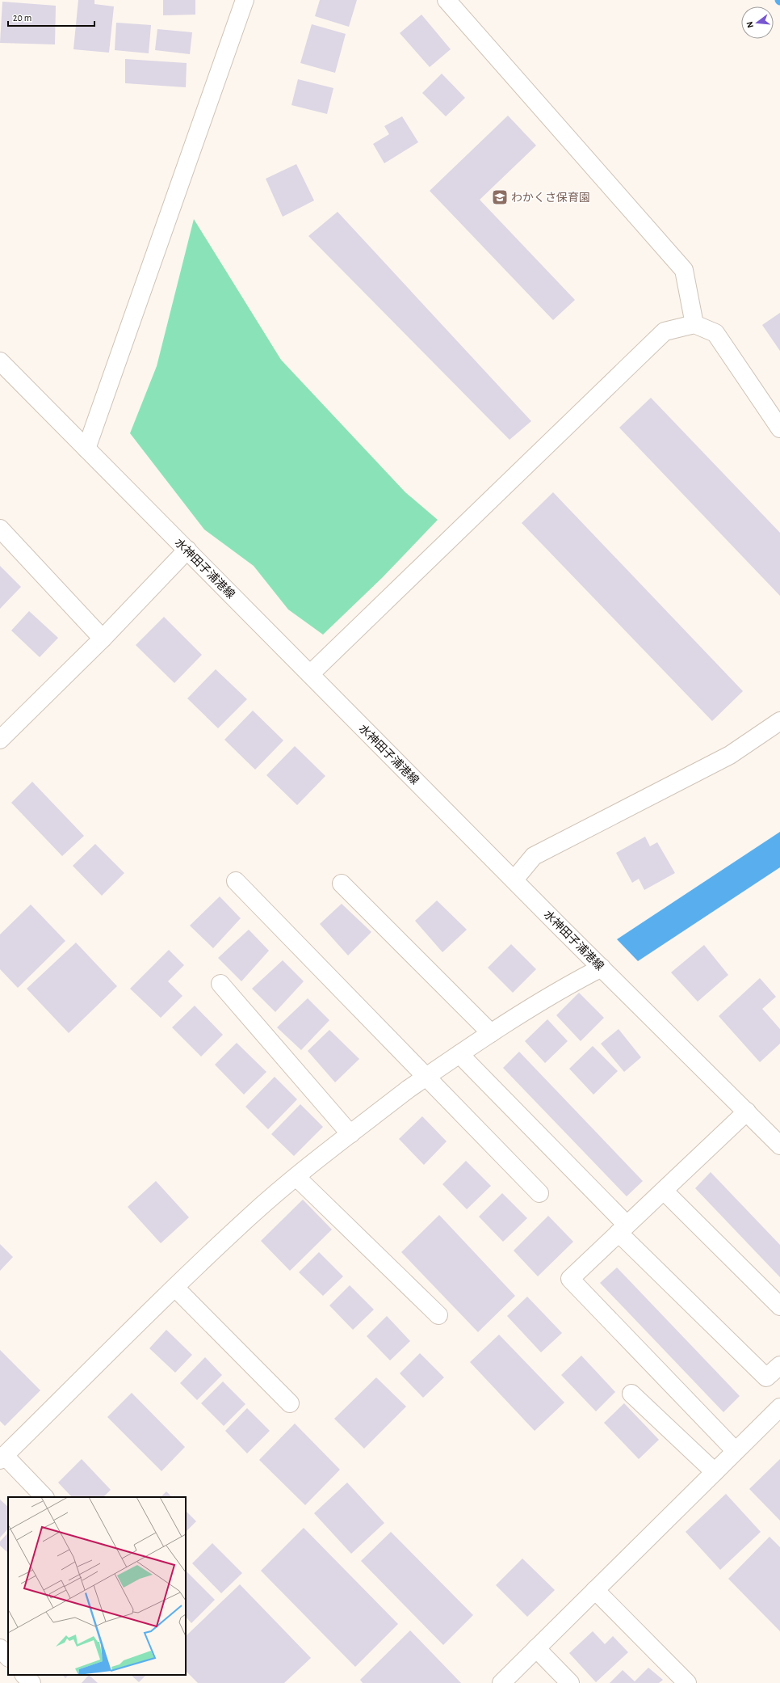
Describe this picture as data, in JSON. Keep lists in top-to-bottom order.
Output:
{
  "streets": {
    "street": ["水神田子浦港線"]
  },
  "places": {
    "school or university": ["わかくさ保育園"]
  },
  "scale_bar": "20 m",
  "north": "left"
}
